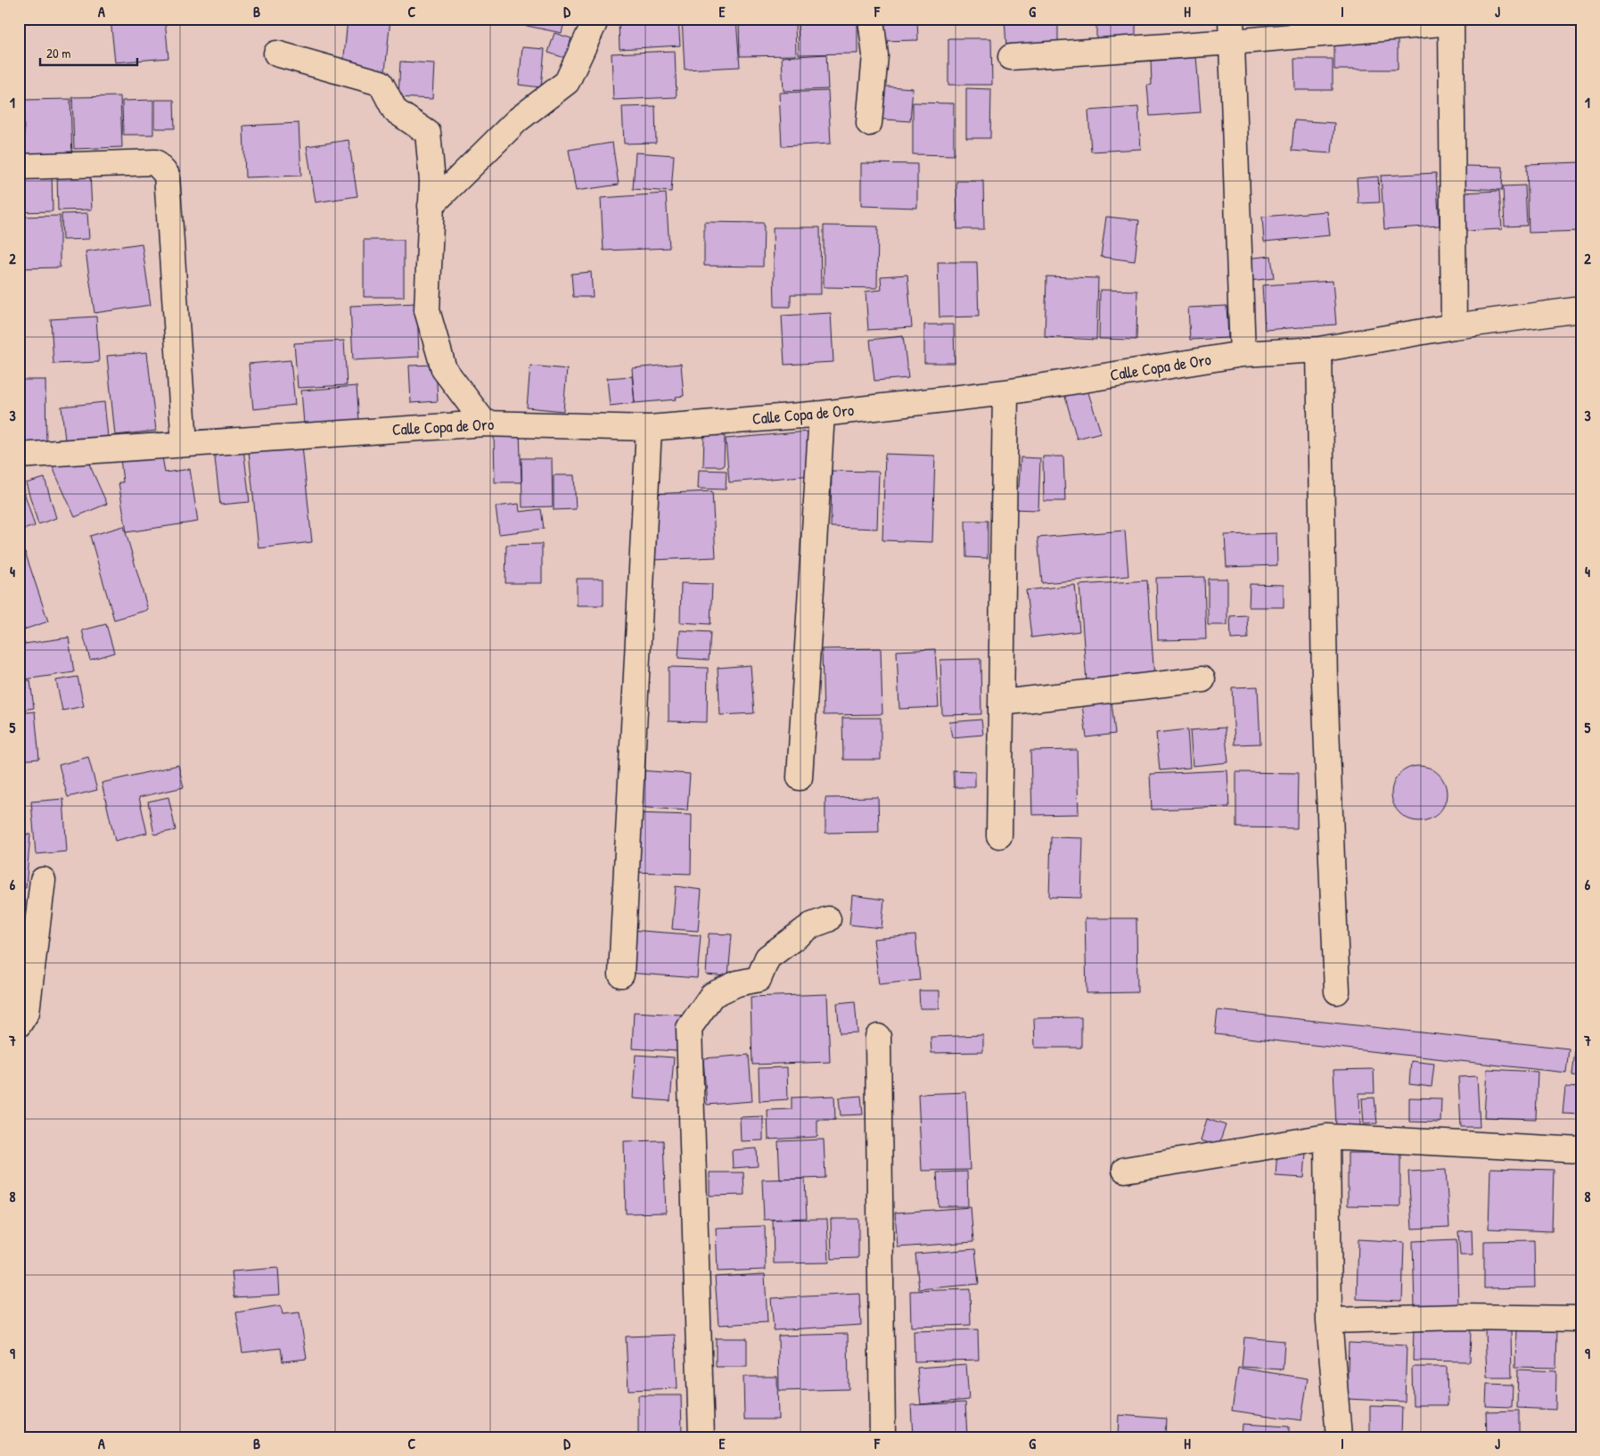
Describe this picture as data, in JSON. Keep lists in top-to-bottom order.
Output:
{
  "streets": {
    "street": ["Calle Copa de Oro"]
  },
  "scale_bar": "20 m",
  "grid": {
    "columns": [
      "A",
      "B",
      "C",
      "D",
      "E",
      "F",
      "G",
      "H",
      "I",
      "J"
    ],
    "rows": [
      "1",
      "2",
      "3",
      "4",
      "5",
      "6",
      "7",
      "8",
      "9"
    ]
  }
}
